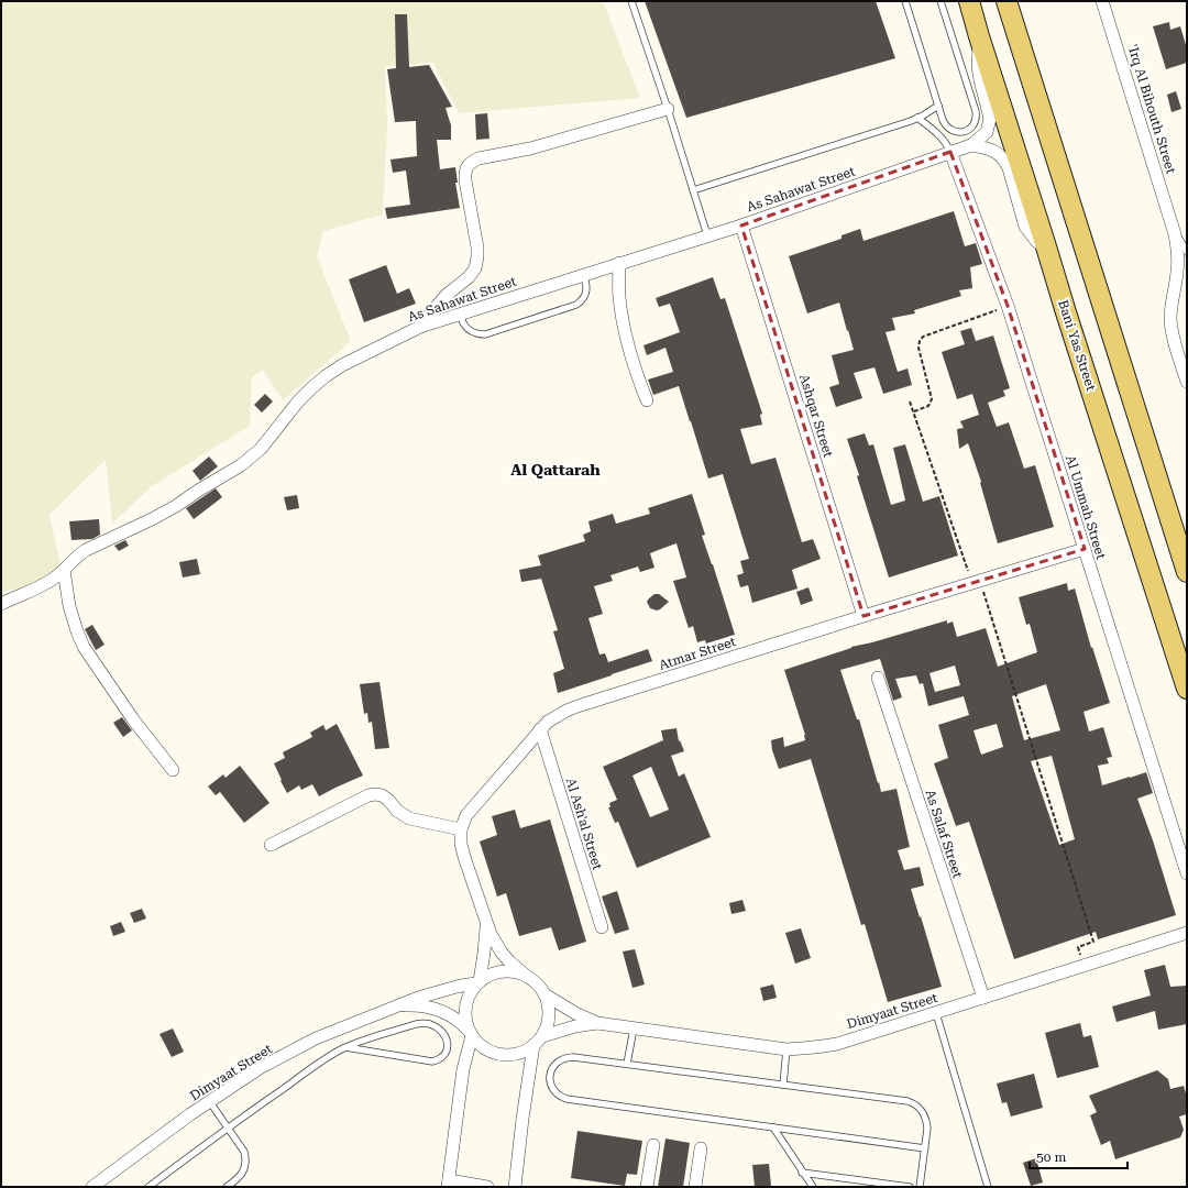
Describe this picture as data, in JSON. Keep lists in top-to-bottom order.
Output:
{
  "streets": {
    "main road": ["Bani Yas Street"],
    "street": [
      "'Irq Al Bihouth Street",
      "As Sahawat Street",
      "Ashqar Street",
      "Al Ummah Street",
      "Atmar Street",
      "Al Ash'al Street",
      "As Salaf Street",
      "Dimyaat Street"
    ]
  },
  "crossings": [
    ["As Sahawat Street", "Bani Yas Street"],
    ["As Sahawat Street", "Ashqar Street"],
    ["As Sahawat Street", "Al Ummah Street"],
    ["Ashqar Street", "Atmar Street"],
    ["Al Ummah Street", "Atmar Street"],
    ["Atmar Street", "Al Ash'al Street"],
    ["As Salaf Street", "Dimyaat Street"]
  ],
  "districts": ["Al Qattarah"],
  "scale_bar": "50 m"
}
